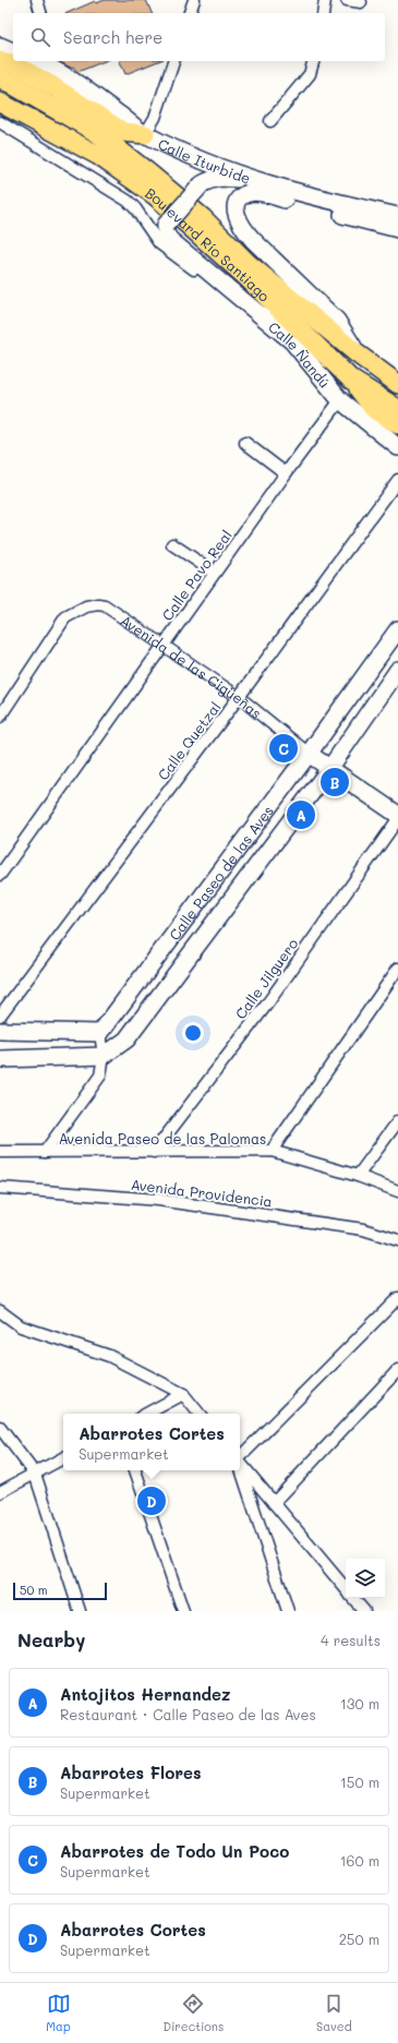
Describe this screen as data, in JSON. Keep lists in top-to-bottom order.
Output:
{
  "streets": {
    "main road": ["Boulevard Río Santiago"],
    "street": [
      "Calle Iturbide",
      "Calle Ñandú",
      "Calle Pavo Real",
      "Avenida de las Cigüeñas",
      "Calle Quetzal",
      "Calle Paseo de las Aves",
      "Calle Jilguero",
      "Avenida Paseo de las Palomas",
      "Avenida Providencia"
    ]
  },
  "crossings": [
    ["Calle Iturbide", "Boulevard Río Santiago"],
    ["Calle Iturbide", "Calle Ñandú"],
    ["Calle Ñandú", "Calle Pavo Real"],
    ["Calle Pavo Real", "Avenida de las Cigüeñas"],
    ["Avenida de las Cigüeñas", "Calle Quetzal"],
    ["Avenida de las Cigüeñas", "Calle Paseo de las Aves"],
    ["Calle Jilguero", "Avenida Paseo de las Palomas"]
  ],
  "scale_bar": "50 m",
  "page": {
    "search": "Search here",
    "pins": [
      "C",
      "B",
      "A",
      "D"
    ],
    "popup": ["Abarrotes Cortes", "Supermarket"],
    "scale": "50 m",
    "heading": ["Nearby", "4 results"],
    "list": [
      {
        "mark": "A",
        "name": "Antojitos Hernandez",
        "note": "Restaurant · Calle Paseo de las Aves",
        "value": "130 m"
      },
      {
        "mark": "B",
        "name": "Abarrotes Flores",
        "note": "Supermarket",
        "value": "150 m"
      },
      {
        "mark": "C",
        "name": "Abarrotes de Todo Un Poco",
        "note": "Supermarket",
        "value": "160 m"
      },
      {
        "mark": "D",
        "name": "Abarrotes Cortes",
        "note": "Supermarket",
        "value": "250 m"
      }
    ],
    "nav": ["Map", "Directions", "Saved"]
  }
}
